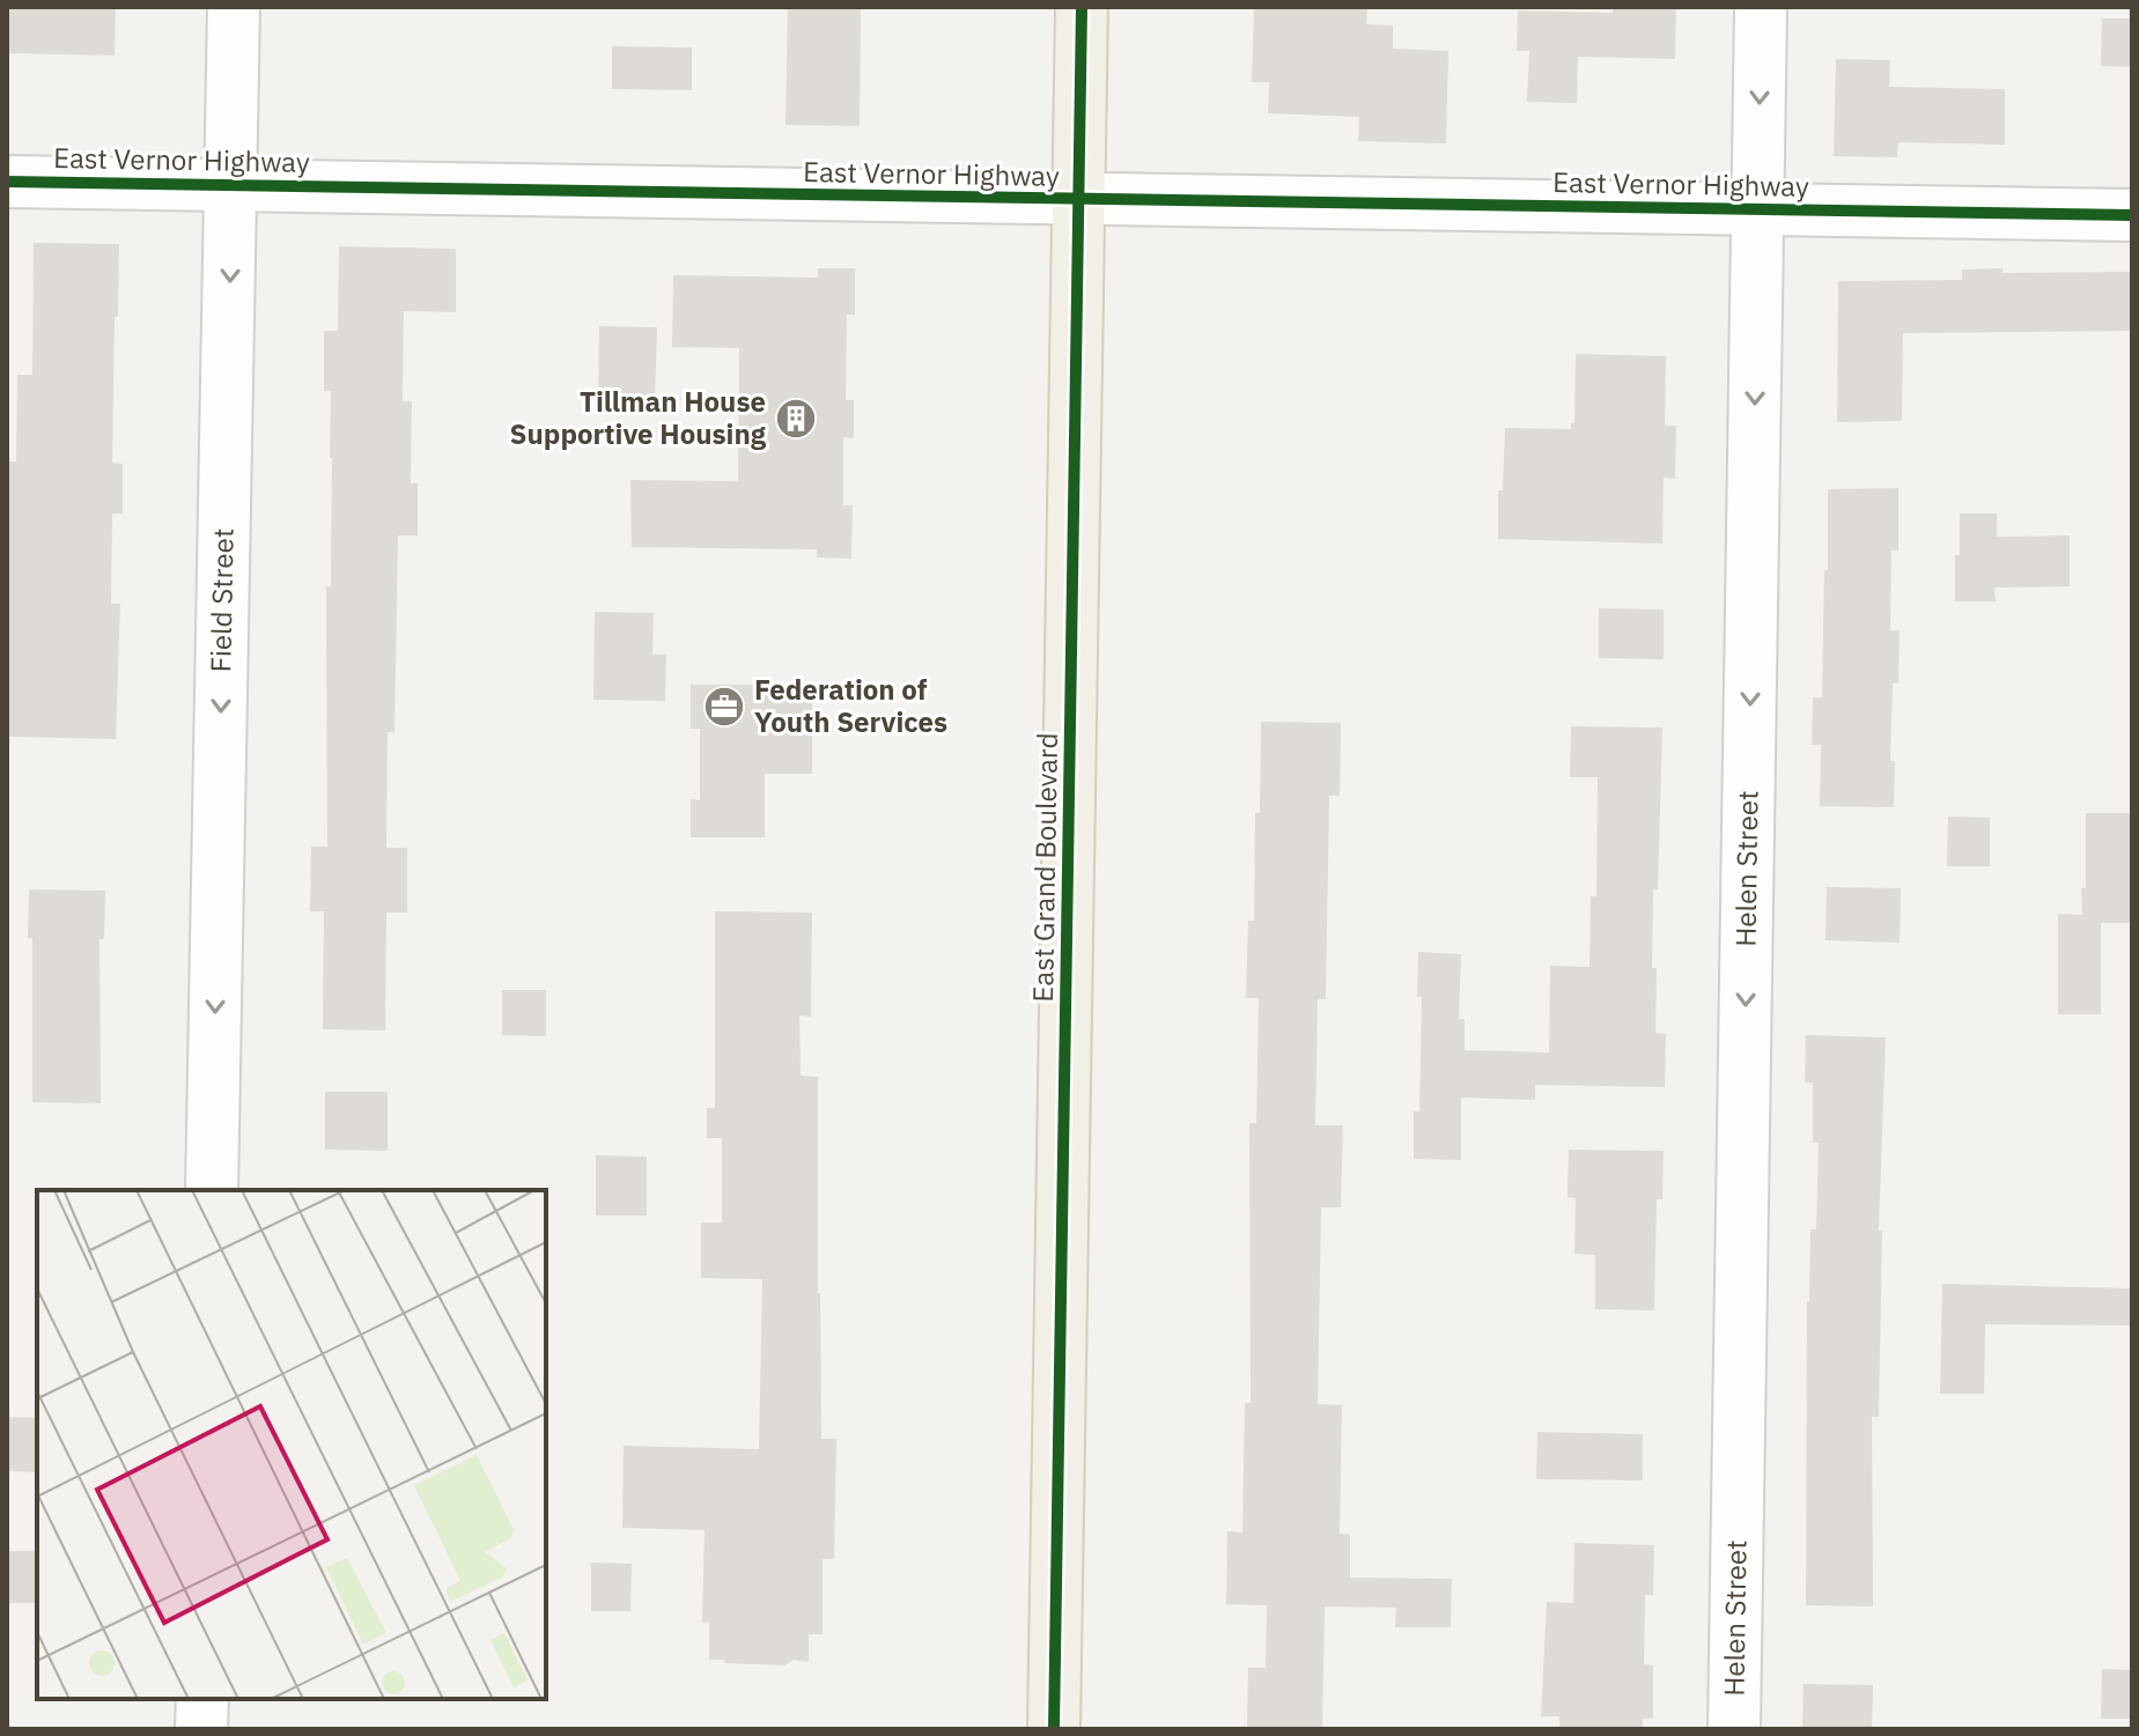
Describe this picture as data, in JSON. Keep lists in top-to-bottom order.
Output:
{
  "streets": {
    "main road": ["East Grand Boulevard"],
    "street": ["East Vernor Highway", "Field Street", "Helen Street"]
  },
  "crossings": [
    ["East Vernor Highway", "Field Street"],
    ["East Vernor Highway", "East Grand Boulevard"],
    ["East Vernor Highway", "Helen Street"]
  ],
  "one_way": ["Field Street", "Helen Street"],
  "places": {
    "building": ["Tillman House Supportive Housing"],
    "office": ["Federation of Youth Services"]
  }
}
